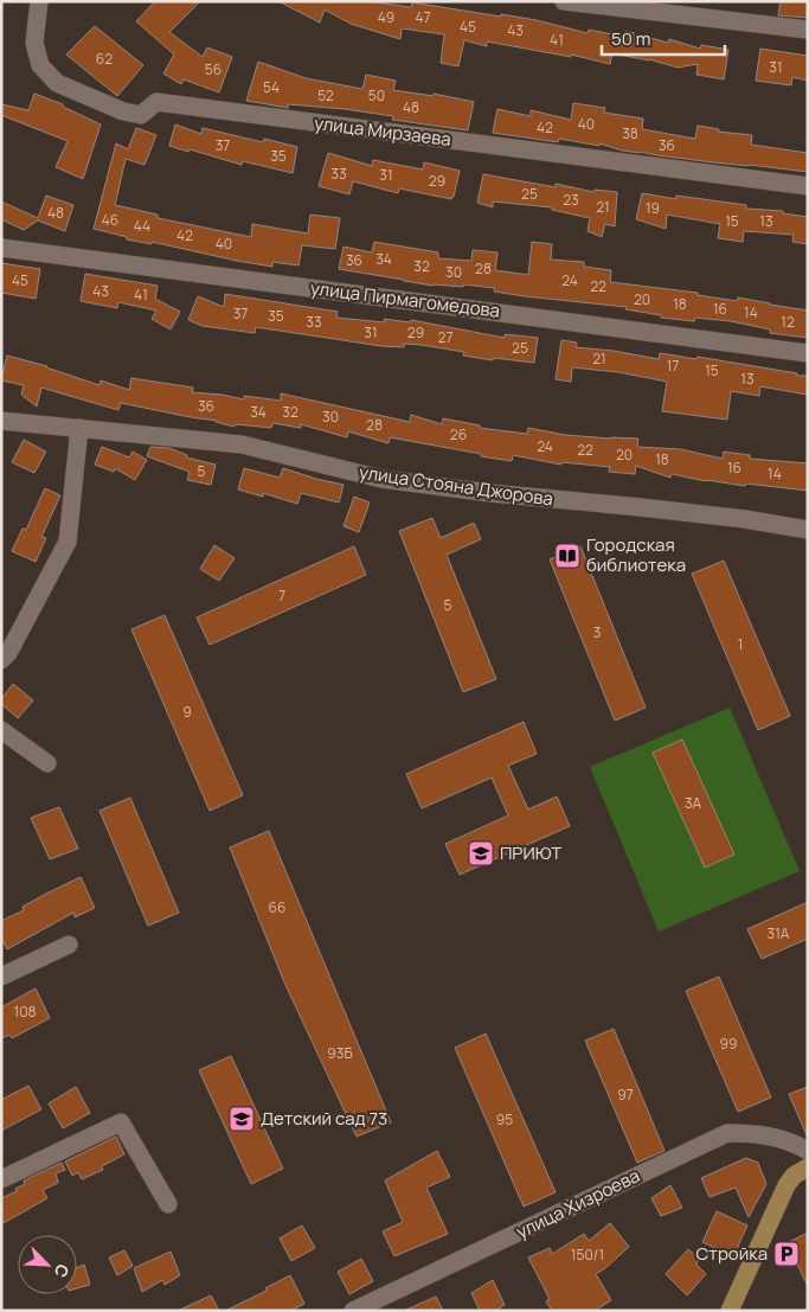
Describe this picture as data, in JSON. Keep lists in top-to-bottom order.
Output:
{
  "streets": {
    "street": [
      "улица Мирзаева",
      "улица Пирмагомедова",
      "улица Стояна Джорова",
      "улица Хизроева"
    ]
  },
  "places": {
    "library": ["Городская библиотека"],
    "school or university": ["ПРИЮТ", "Детский сад 73"],
    "parking": ["Стройка"]
  },
  "house_numbers": [
    "49",
    "47",
    "45",
    "43",
    "41",
    "62",
    "31",
    "56",
    "54",
    "52",
    "50",
    "48",
    "40",
    "42",
    "38",
    "37",
    "36",
    "35",
    "33",
    "31",
    "29",
    "25",
    "23",
    "21",
    "19",
    "48",
    "46",
    "15",
    "13",
    "44",
    "42",
    "40",
    "34",
    "36",
    "32",
    "28",
    "30",
    "45",
    "24",
    "22",
    "43",
    "41",
    "20",
    "18",
    "16",
    "14",
    "37",
    "35",
    "33",
    "12",
    "31",
    "29",
    "27",
    "25",
    "21",
    "17",
    "15",
    "13",
    "36",
    "34",
    "32",
    "30",
    "28",
    "26",
    "24",
    "22",
    "20",
    "18",
    "16",
    "5",
    "14",
    "7",
    "5",
    "3",
    "1",
    "9",
    "3А",
    "66",
    "31А",
    "108",
    "99",
    "93Б",
    "97",
    "95",
    "150/1"
  ],
  "scale_bar": "50 m",
  "north": "bottom right"
}
